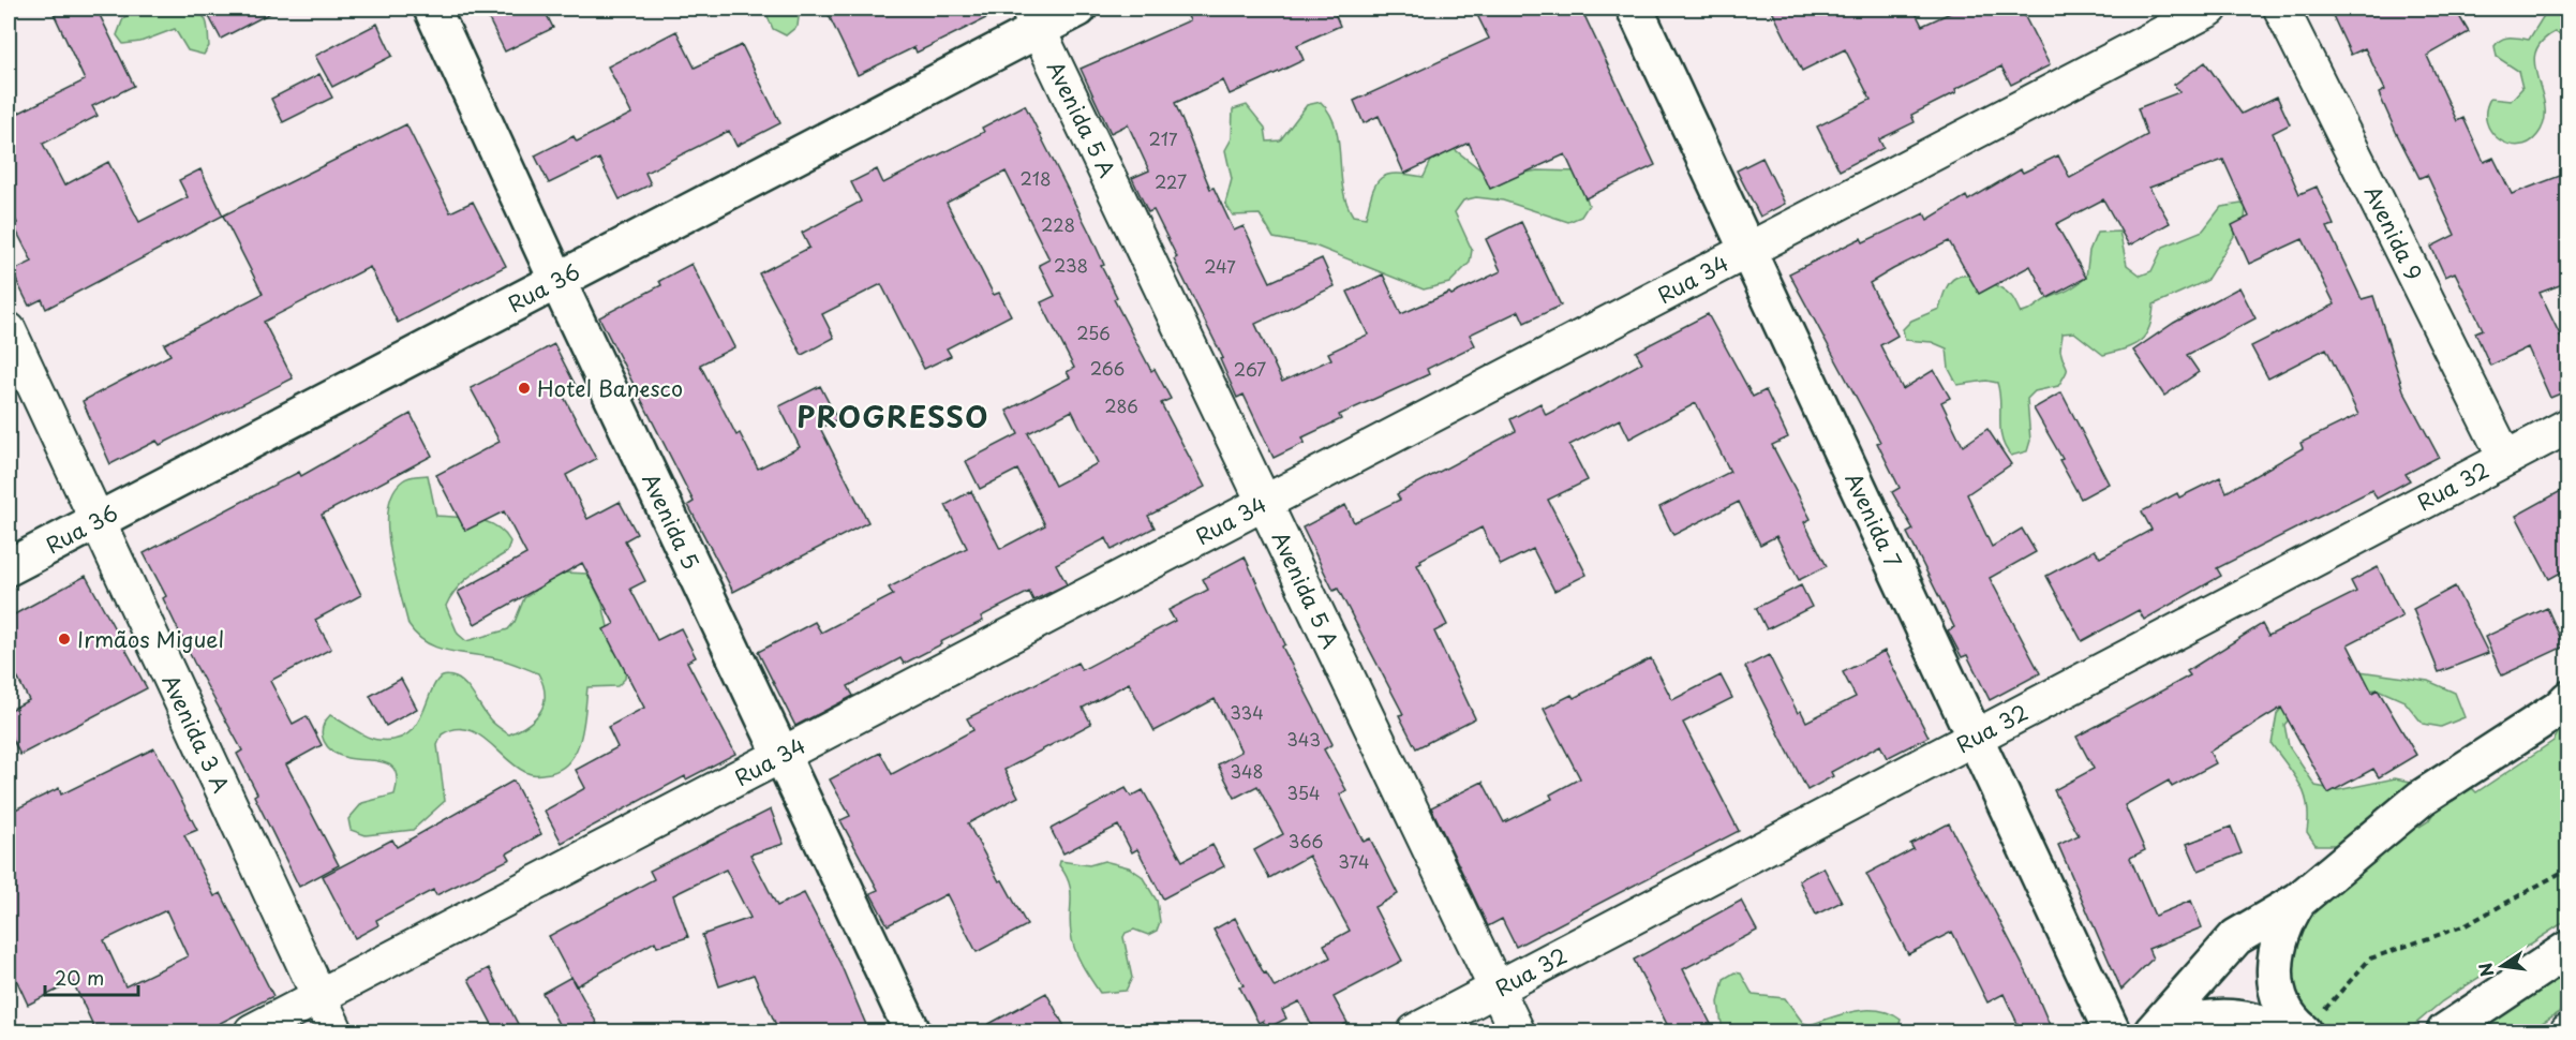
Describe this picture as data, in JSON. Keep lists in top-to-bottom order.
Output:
{
  "streets": {
    "street": [
      "Avenida 5 A",
      "Avenida 9",
      "Rua 34",
      "Rua 36",
      "Rua 32",
      "Avenida 7",
      "Avenida 5",
      "Avenida 3 A"
    ]
  },
  "crossings": [
    ["Avenida 5 A", "Rua 34"],
    ["Avenida 5 A", "Rua 36"],
    ["Avenida 5 A", "Rua 32"],
    ["Avenida 9", "Rua 32"],
    ["Rua 34", "Avenida 7"],
    ["Rua 34", "Avenida 5"],
    ["Rua 34", "Avenida 3 A"],
    ["Rua 36", "Avenida 5"],
    ["Rua 36", "Avenida 3 A"],
    ["Rua 32", "Avenida 7"]
  ],
  "districts": ["PROGRESSO"],
  "places": ["Hotel Banesco", "Irmãos Miguel"],
  "house_numbers": [
    "217",
    "218",
    "227",
    "228",
    "238",
    "247",
    "256",
    "266",
    "267",
    "286",
    "334",
    "343",
    "348",
    "354",
    "366",
    "374"
  ],
  "scale_bar": "20 m",
  "north": "left"
}
